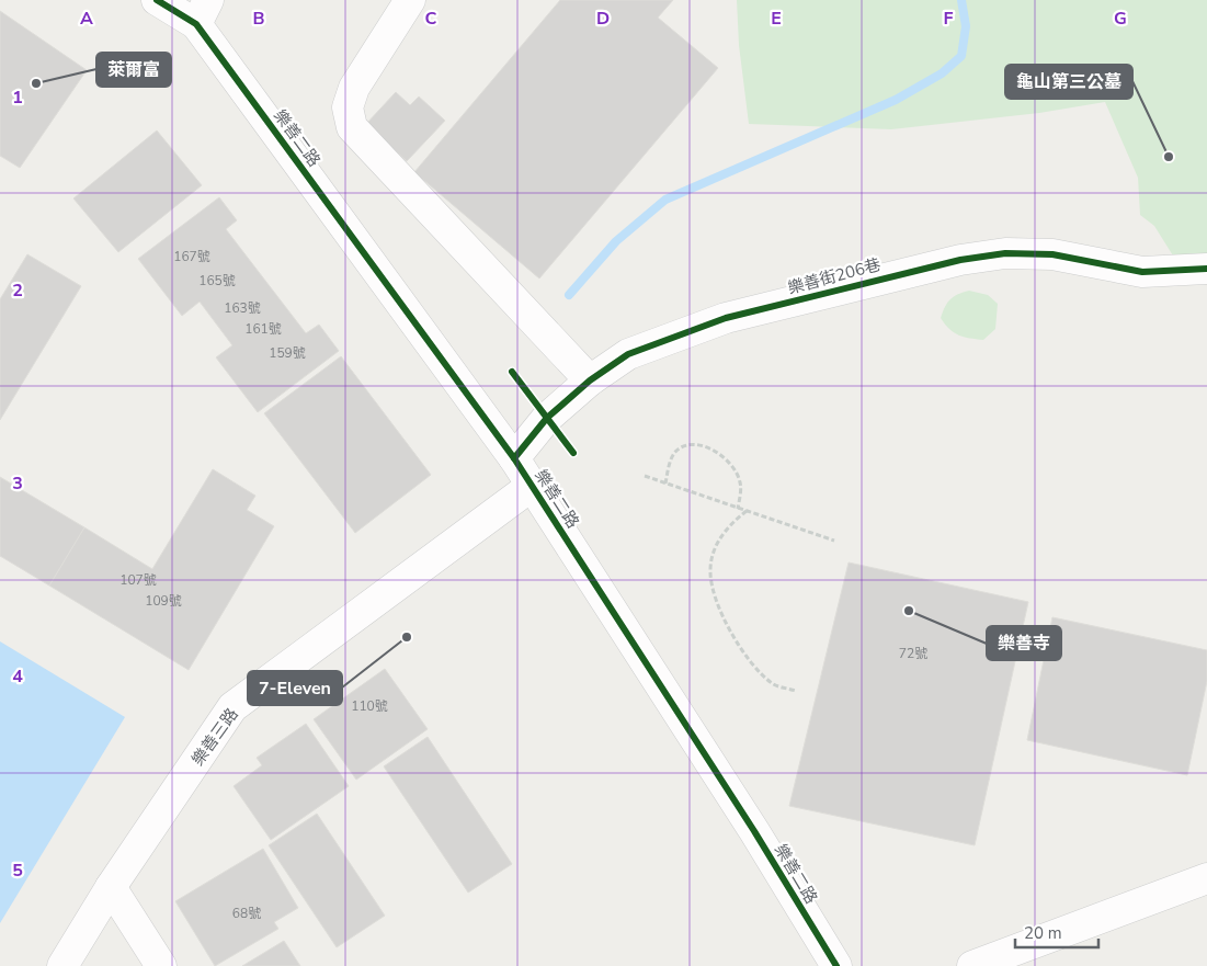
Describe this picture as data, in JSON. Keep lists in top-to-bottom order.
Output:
{
  "streets": {
    "street": ["樂善二路", "樂善街206巷", "樂善三路"]
  },
  "crossings": [
    ["樂善二路", "樂善街206巷"],
    ["樂善二路", "樂善三路"]
  ],
  "places": [
    "萊爾富",
    "龜山第三公墓",
    "樂善寺",
    "7-Eleven"
  ],
  "house_numbers": [
    "167號",
    "165號",
    "163號",
    "161號",
    "159號",
    "107號",
    "109號",
    "72號",
    "110號",
    "68號"
  ],
  "scale_bar": "20 m",
  "grid": {
    "columns": [
      "A",
      "B",
      "C",
      "D",
      "E",
      "F",
      "G"
    ],
    "rows": [
      "1",
      "2",
      "3",
      "4",
      "5"
    ]
  }
}
